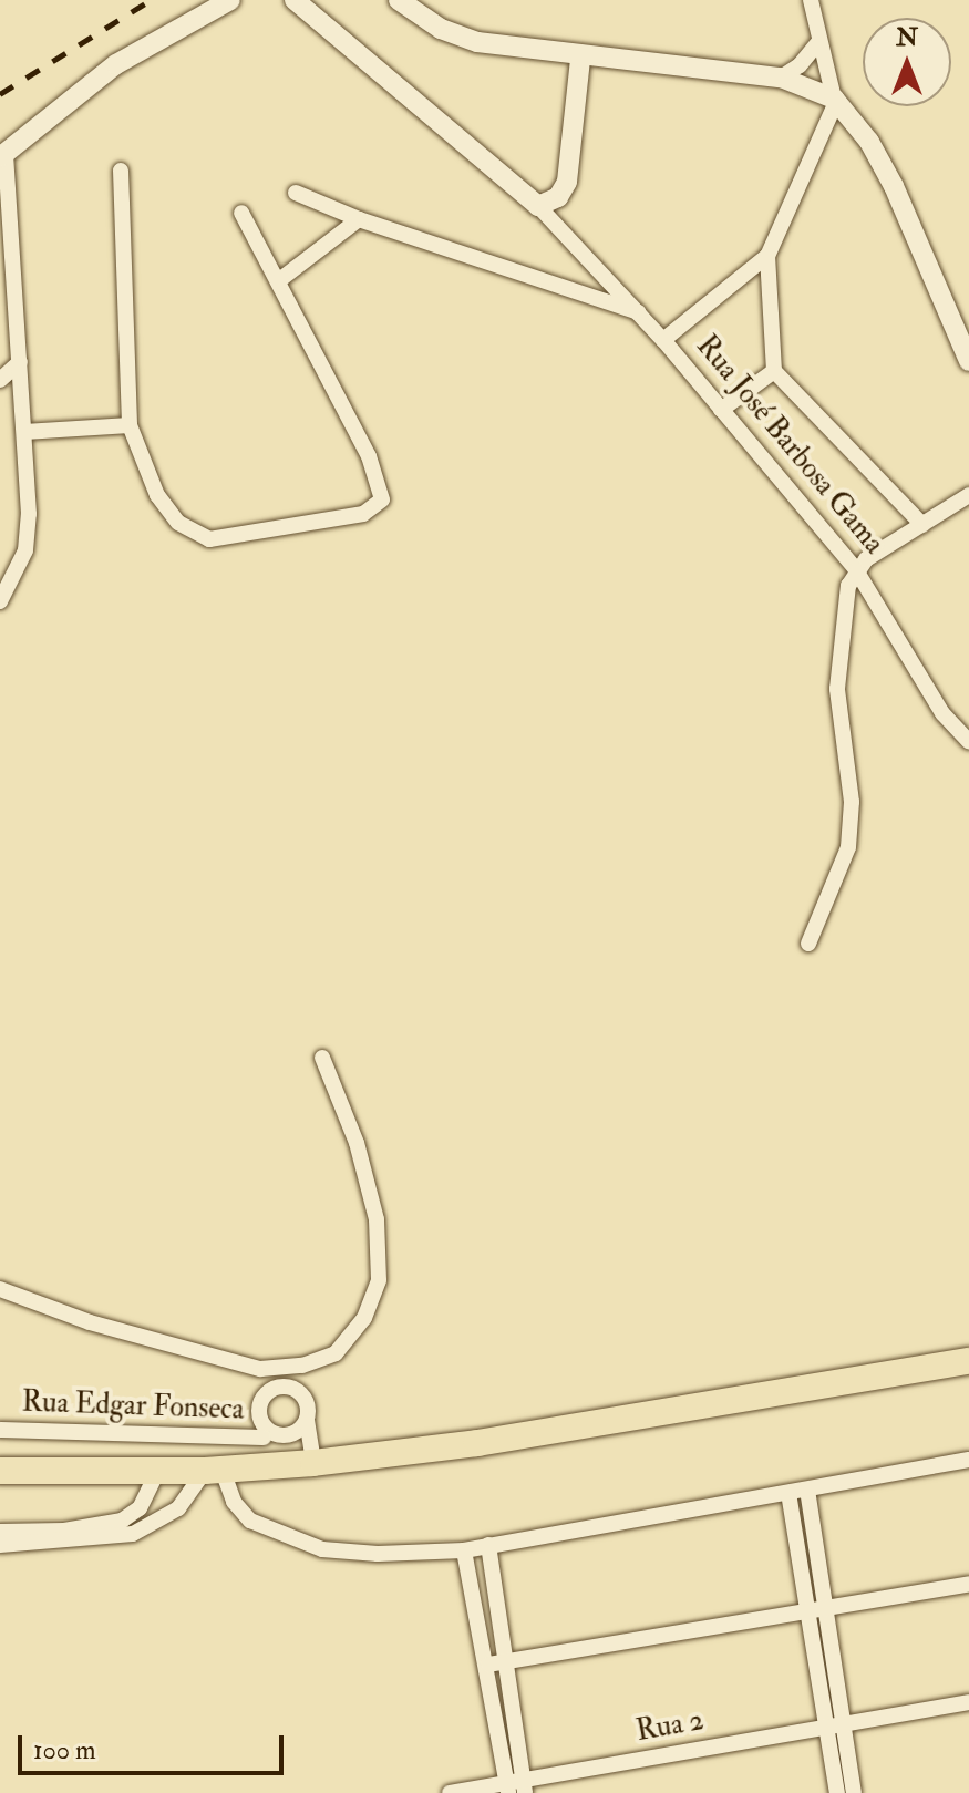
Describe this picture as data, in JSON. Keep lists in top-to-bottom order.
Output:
{
  "streets": {
    "street": ["Rua José Barbosa Gama", "Rua Edgar Fonseca", "Rua 2"]
  },
  "scale_bar": "100 m",
  "north": "top"
}
